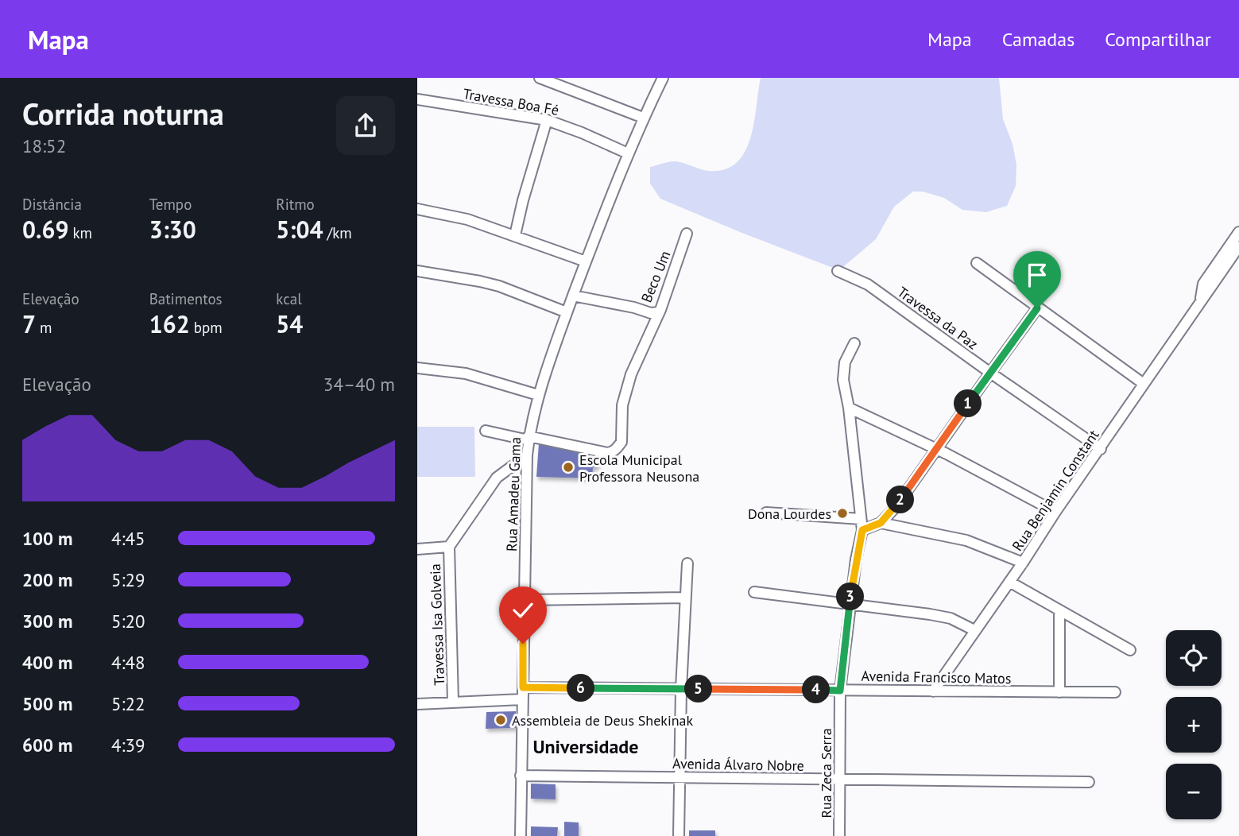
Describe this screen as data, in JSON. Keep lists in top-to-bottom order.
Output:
{
  "streets": {
    "street": [
      "Travessa Boa Fé",
      "Beco Um",
      "Travessa da Paz",
      "Rua Benjamin Constant",
      "Rua Amadeu Gama",
      "Travessa Isa Golveia",
      "Avenida Francisco Matos",
      "Avenida Álvaro Nobre",
      "Rua Zeca Serra"
    ]
  },
  "crossings": [
    ["Travessa Boa Fé", "Rua Amadeu Gama"],
    ["Beco Um", "Rua Amadeu Gama"],
    ["Travessa da Paz", "Rua Benjamin Constant"],
    ["Rua Benjamin Constant", "Avenida Francisco Matos"],
    ["Rua Amadeu Gama", "Avenida Francisco Matos"],
    ["Rua Amadeu Gama", "Avenida Álvaro Nobre"],
    ["Avenida Francisco Matos", "Rua Zeca Serra"],
    ["Avenida Álvaro Nobre", "Rua Zeca Serra"]
  ],
  "districts": ["Universidade"],
  "places": ["Escola Municipal Professora Neusona", "Dona Lourdes", "Assembleia de Deus Shekinak"],
  "page": {
    "header": "Mapa",
    "nav": ["Mapa", "Camadas", "Compartilhar"],
    "heading": ["Corrida noturna", "18:52"],
    "stats": [
      ["Distância", "0.69 km"],
      ["Tempo", "3:30"],
      ["Ritmo", "5:04 /km"],
      ["Elevação", "7 m"],
      ["Batimentos", "162 bpm"],
      ["kcal", "54"]
    ],
    "chart": ["Elevação", "34–40 m"],
    "pins": [
      "1",
      "2",
      "3",
      "6",
      "5",
      "4"
    ],
    "list": [
      {
        "name": "100 m",
        "note": "4:45"
      },
      {
        "name": "200 m",
        "note": "5:29"
      },
      {
        "name": "300 m",
        "note": "5:20"
      },
      {
        "name": "400 m",
        "note": "4:48"
      },
      {
        "name": "500 m",
        "note": "5:22"
      },
      {
        "name": "600 m",
        "note": "4:39"
      }
    ],
    "map_buttons": ["+", "−"]
  }
}
